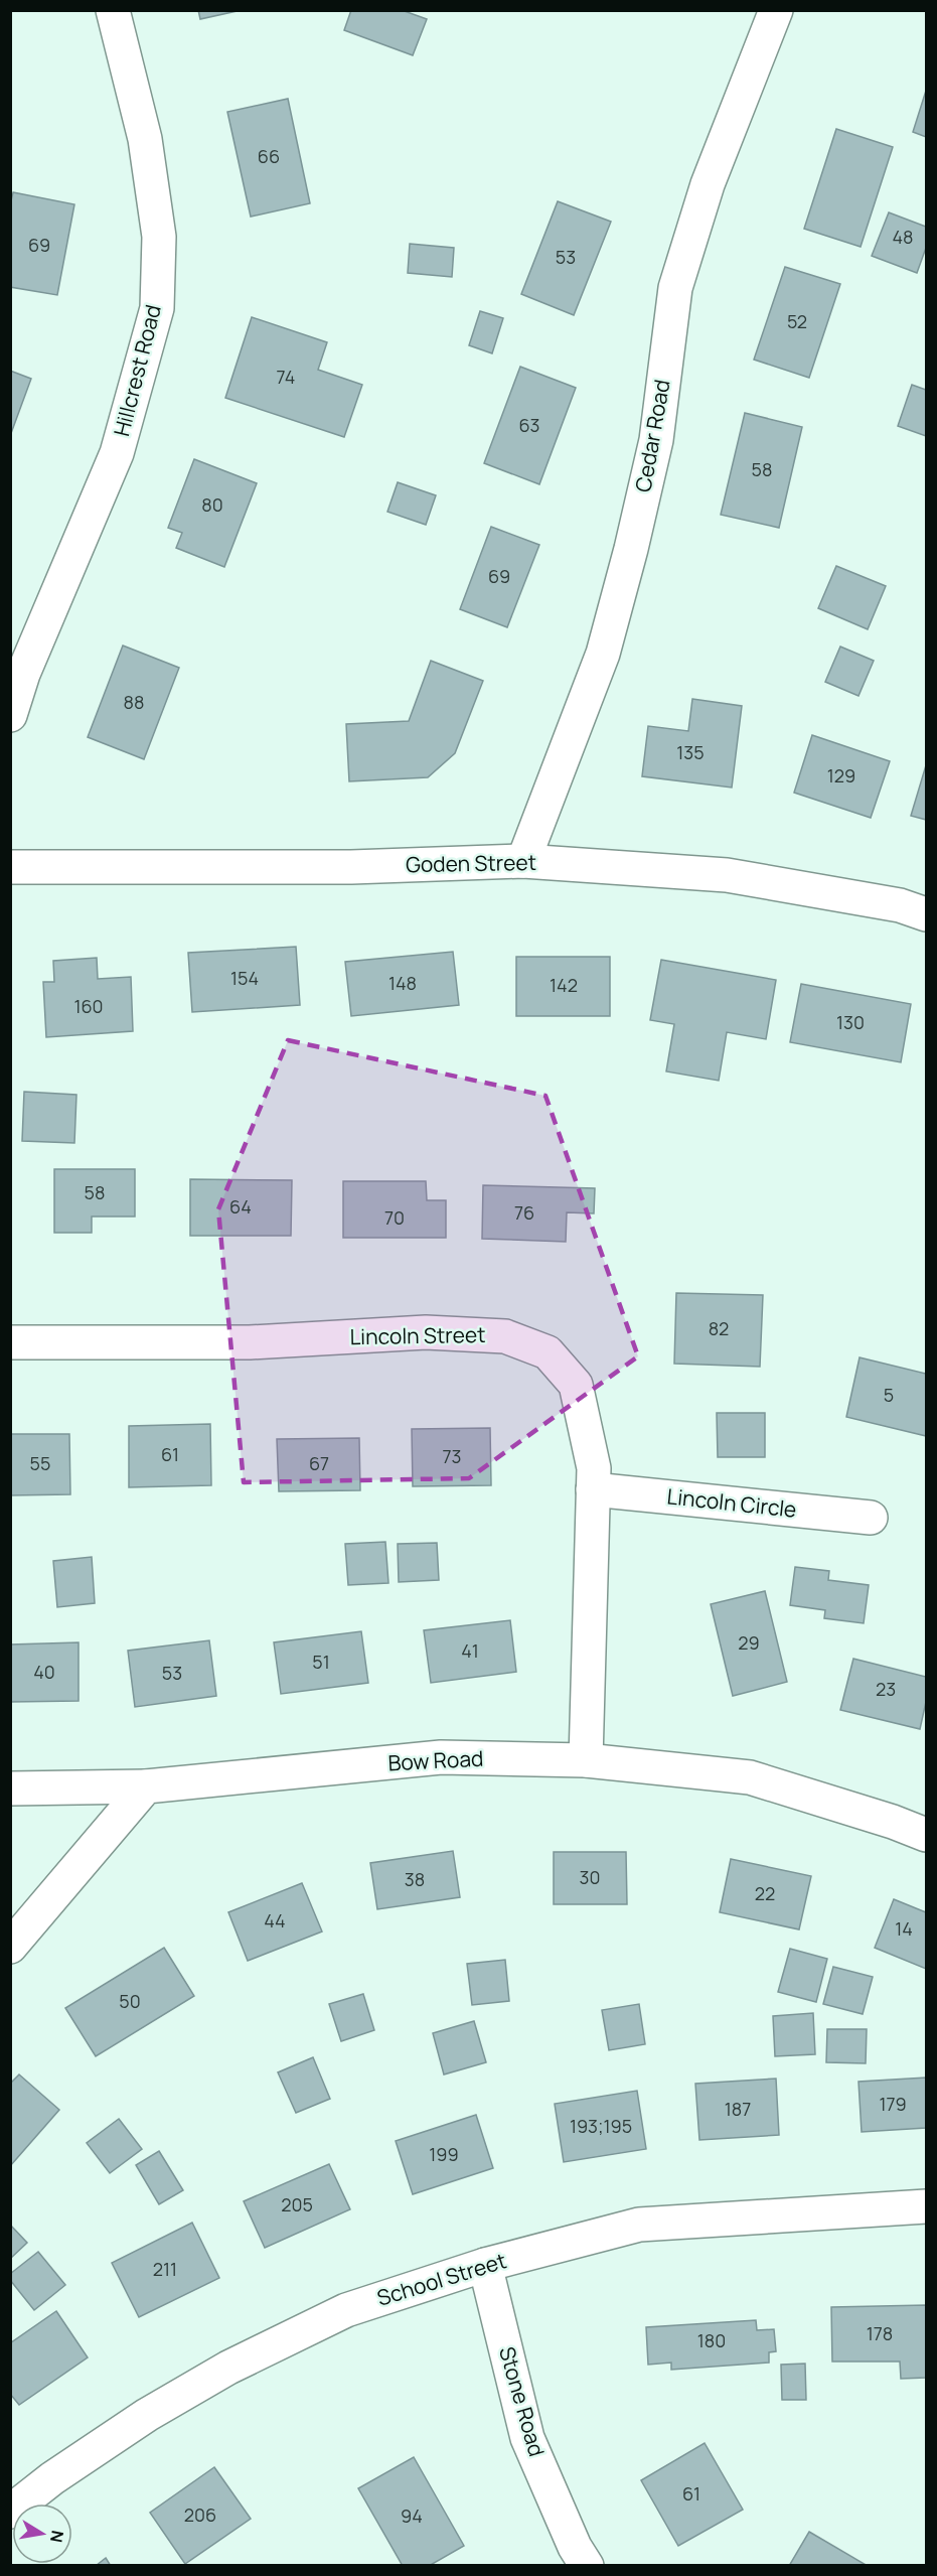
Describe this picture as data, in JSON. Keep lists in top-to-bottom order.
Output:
{
  "streets": {
    "street": [
      "Hillcrest Road",
      "Cedar Road",
      "Goden Street",
      "Lincoln Street",
      "Lincoln Circle",
      "Bow Road",
      "School Street",
      "Stone Road"
    ]
  },
  "crossings": [
    ["Cedar Road", "Goden Street"],
    ["Lincoln Street", "Lincoln Circle"],
    ["Lincoln Street", "Bow Road"],
    ["School Street", "Stone Road"]
  ],
  "house_numbers": [
    "66",
    "48",
    "69",
    "53",
    "52",
    "74",
    "63",
    "58",
    "80",
    "69",
    "88",
    "135",
    "129",
    "154",
    "148",
    "142",
    "160",
    "130",
    "58",
    "64",
    "76",
    "70",
    "82",
    "5",
    "61",
    "73",
    "55",
    "67",
    "29",
    "41",
    "51",
    "40",
    "53",
    "23",
    "30",
    "38",
    "22",
    "44",
    "14",
    "50",
    "179",
    "187",
    "193;195",
    "199",
    "205",
    "211",
    "178",
    "180",
    "61",
    "206",
    "94"
  ],
  "north": "right"
}
